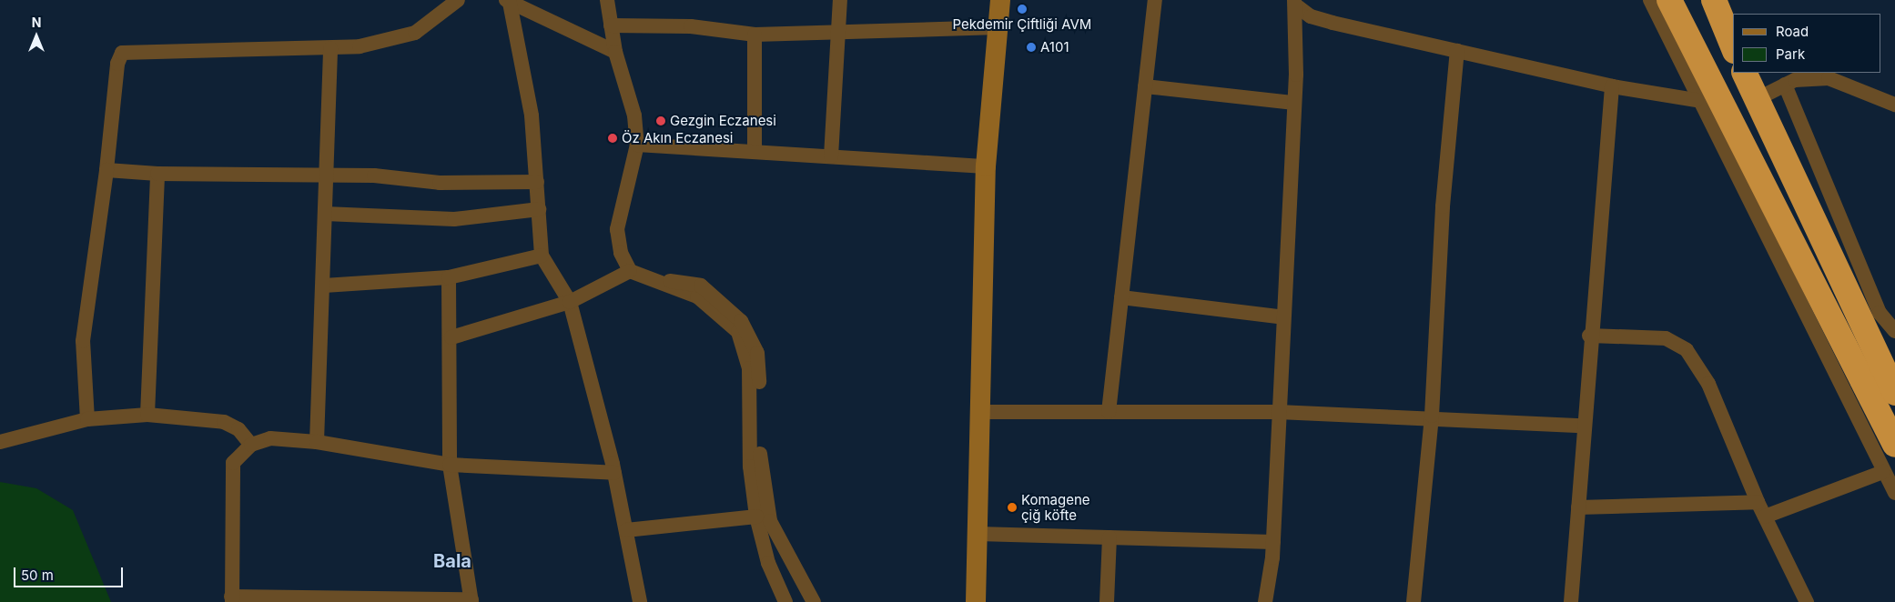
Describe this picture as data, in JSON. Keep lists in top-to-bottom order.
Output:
{
  "districts": ["Bala"],
  "places": [
    "Pekdemir Çiftliği AVM",
    "A101",
    "Gezgin Eczanesi",
    "Öz Akın Eczanesi",
    "Komagene çiğ köfte"
  ],
  "legend": ["Road", "Park"],
  "scale_bar": "50 m",
  "north": "top"
}
